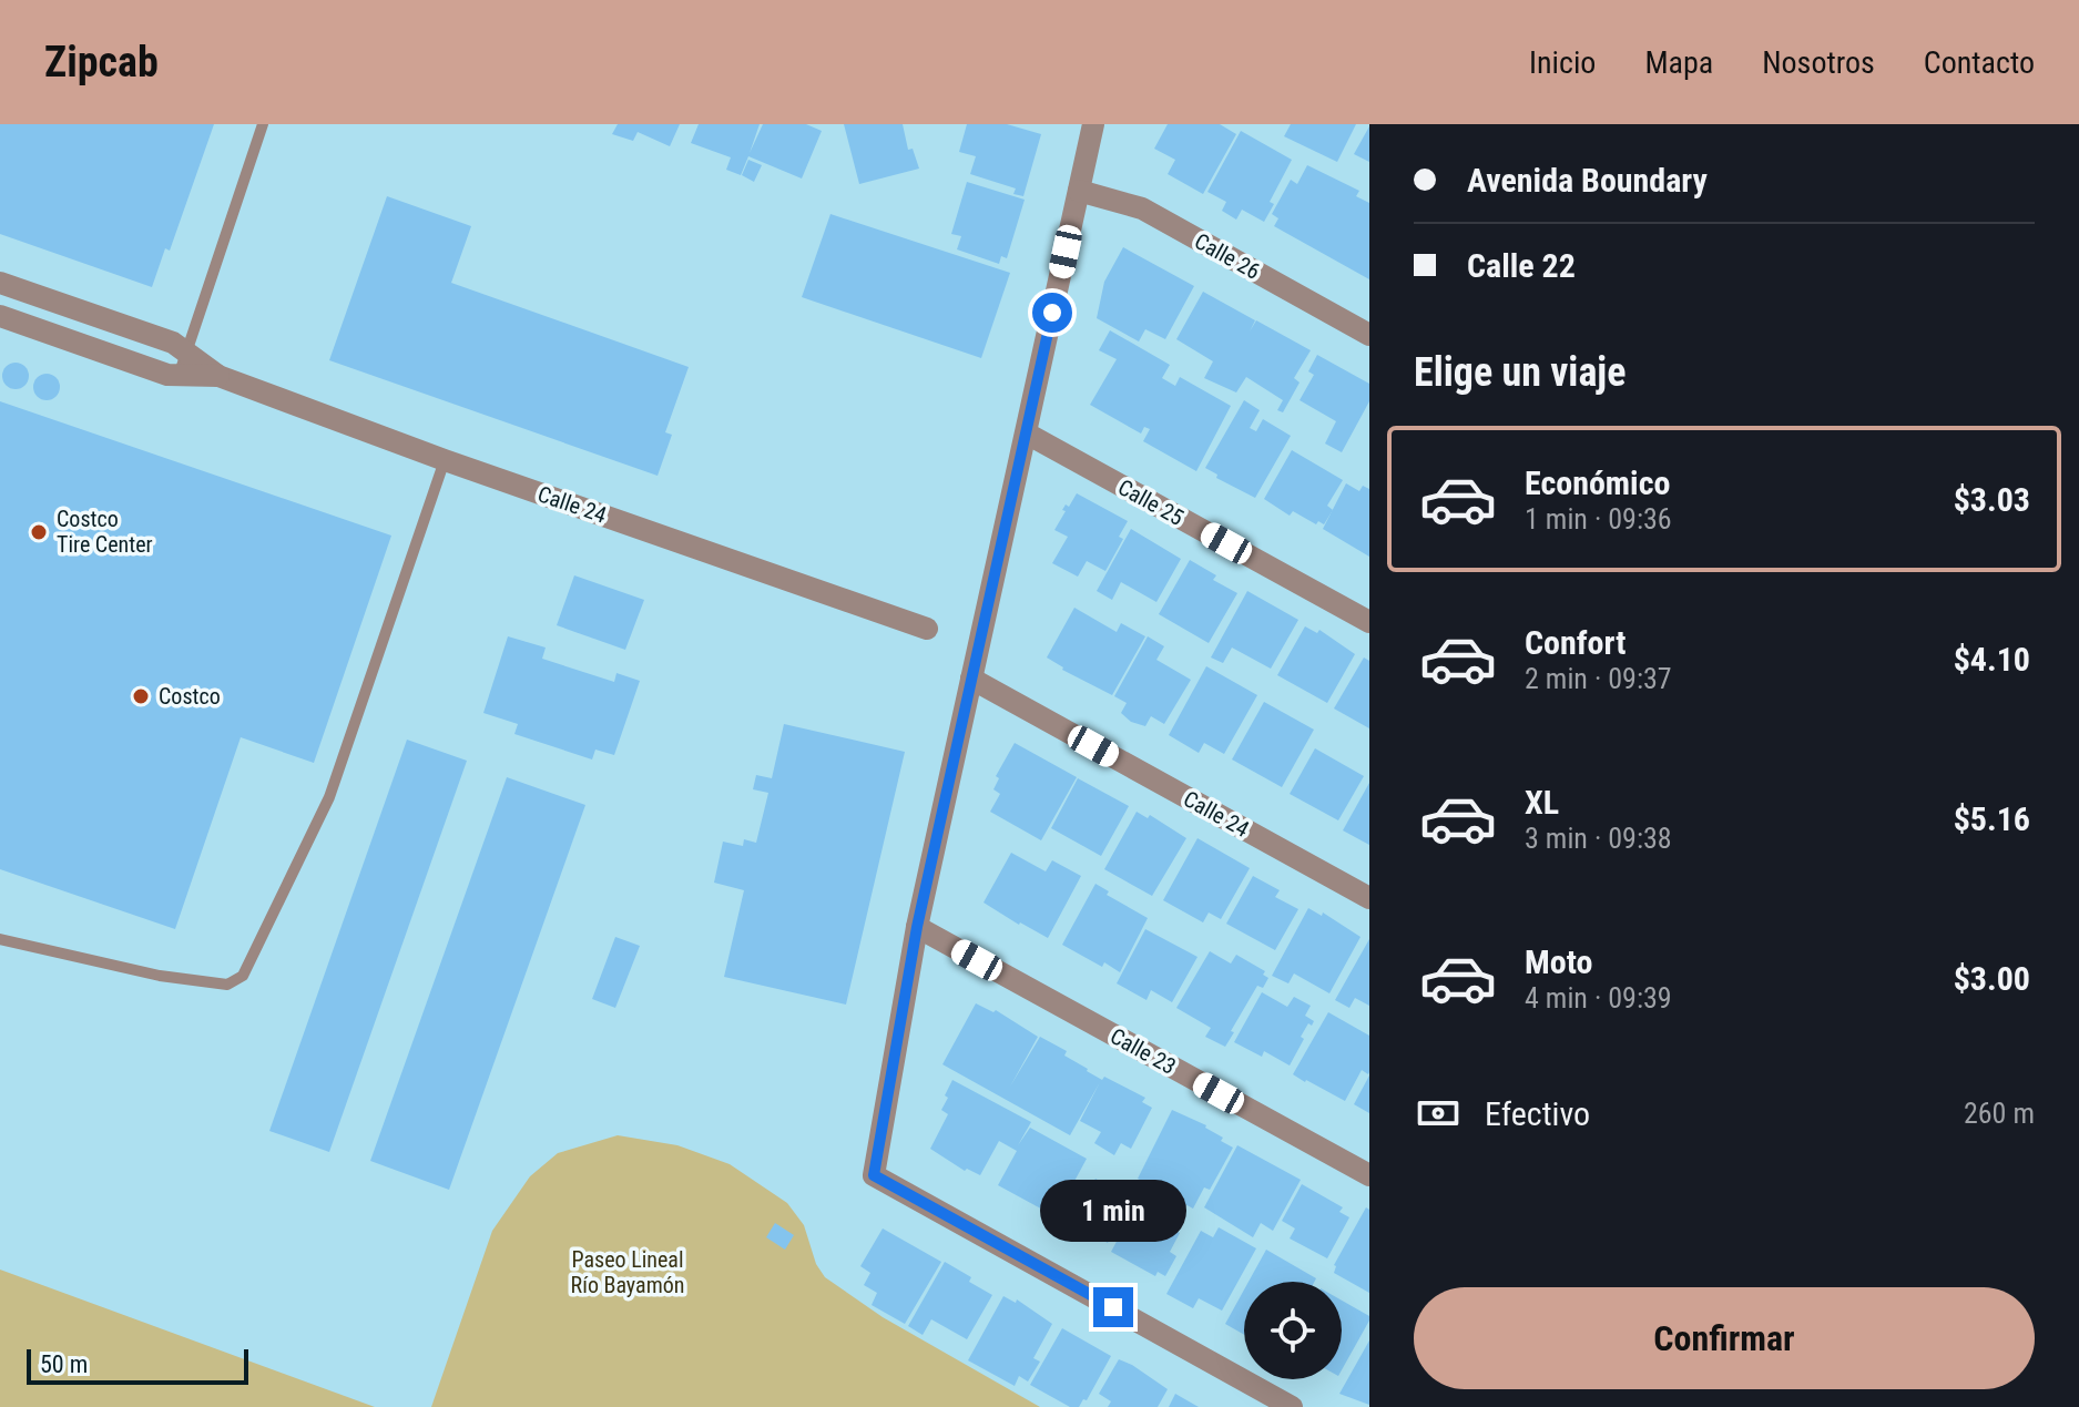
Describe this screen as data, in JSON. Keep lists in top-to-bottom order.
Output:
{
  "streets": {
    "street": [
      "Calle 26",
      "Calle 25",
      "Calle 24",
      "Calle 23"
    ]
  },
  "parks": ["Paseo Lineal Río Bayamón"],
  "places": ["Costco Tire Center", "Costco"],
  "scale_bar": "50 m",
  "page": {
    "header": "Zipcab",
    "nav": [
      "Inicio",
      "Mapa",
      "Nosotros",
      "Contacto"
    ],
    "banner": ["Avenida Boundary", "Calle 22"],
    "heading": "Elige un viaje",
    "list": [
      {
        "name": "Económico",
        "note": "1 min · 09:36",
        "value": "$3.03"
      },
      {
        "name": "Confort",
        "note": "2 min · 09:37",
        "value": "$4.10"
      },
      {
        "name": "XL",
        "note": "3 min · 09:38",
        "value": "$5.16"
      },
      {
        "name": "Moto",
        "note": "4 min · 09:39",
        "value": "$3.00"
      }
    ],
    "pay": ["Efectivo", "260 m"],
    "bubble": "1 min",
    "buttons": "Confirmar",
    "scale": "50 m"
  }
}
